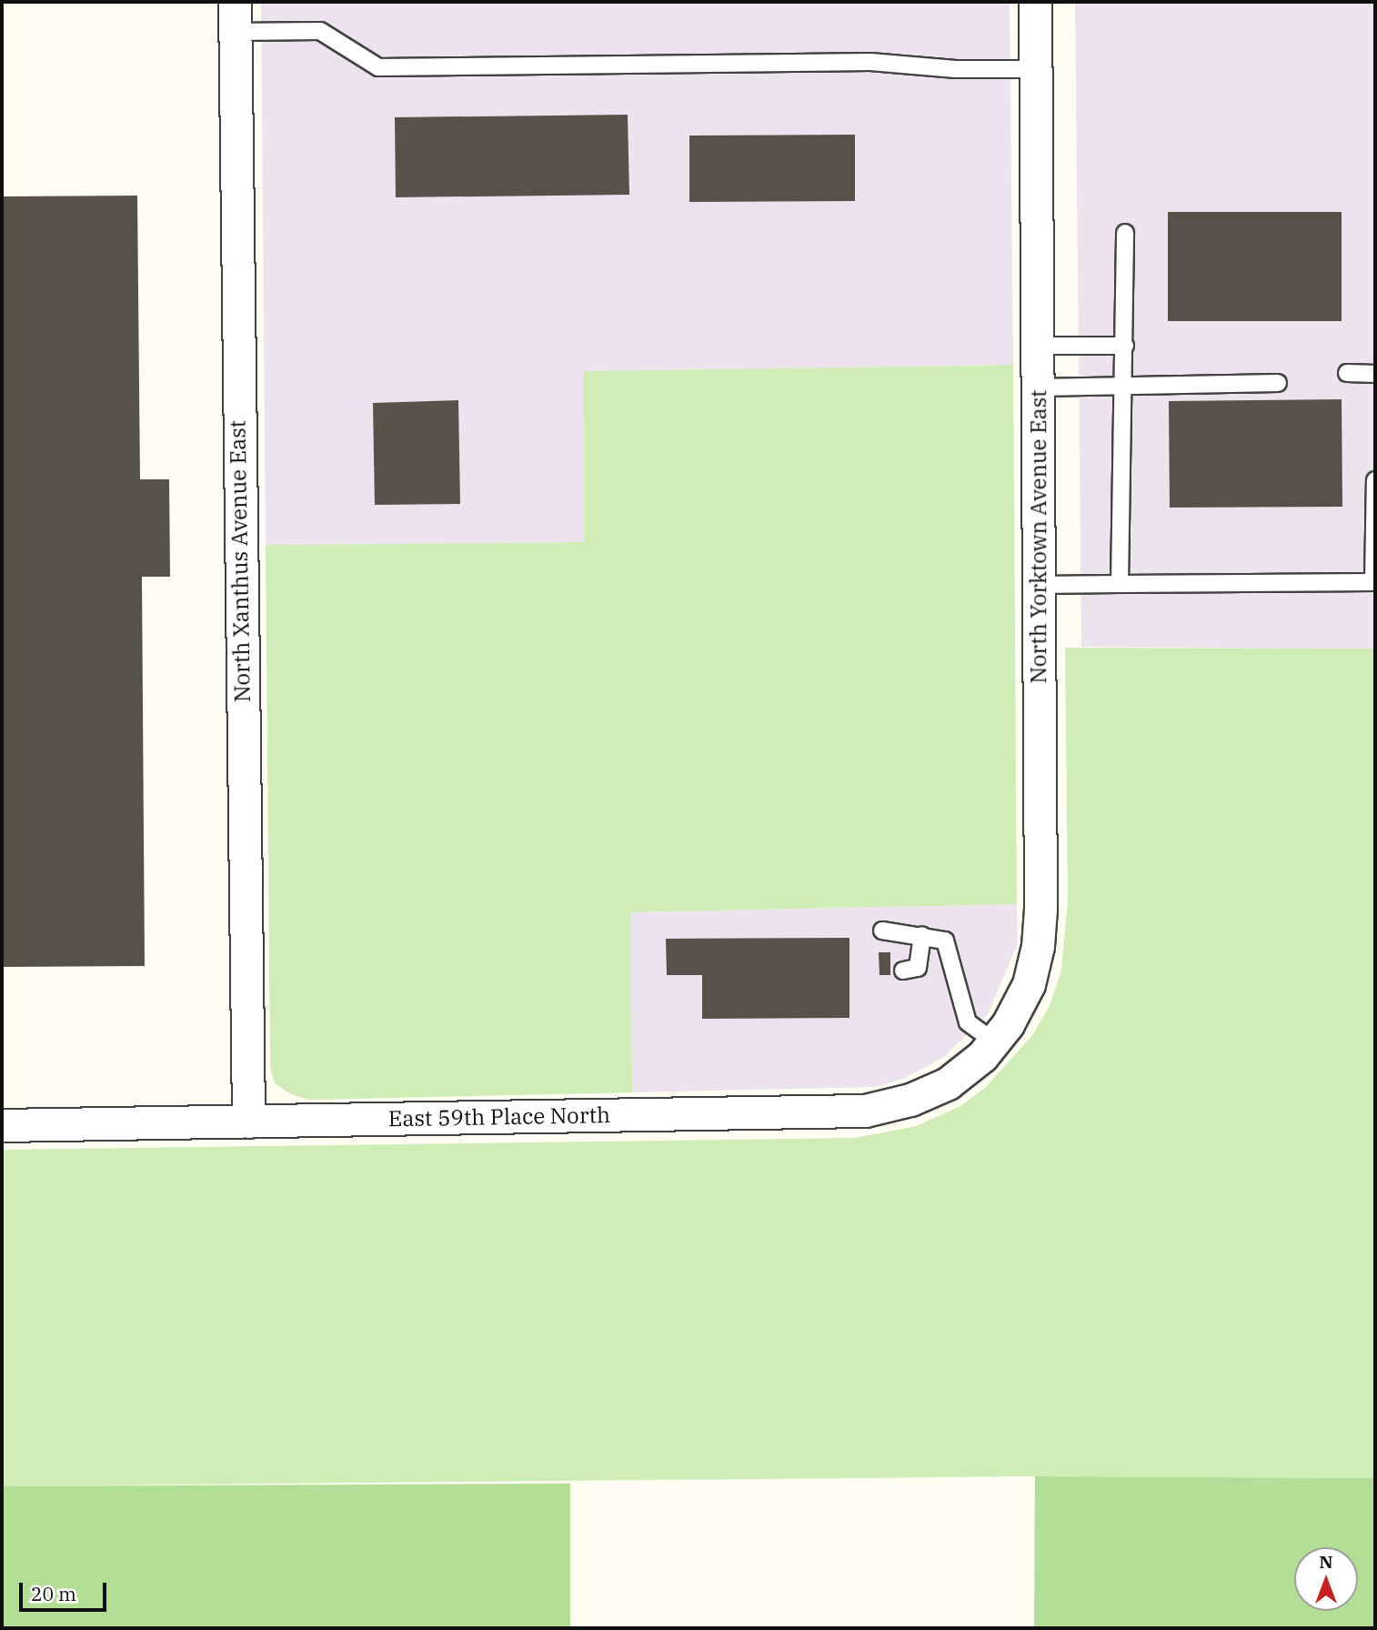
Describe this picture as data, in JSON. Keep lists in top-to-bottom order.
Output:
{
  "streets": {
    "street": ["North Yorktown Avenue East", "North Xanthus Avenue East", "East 59th Place North"]
  },
  "crossings": [
    ["North Yorktown Avenue East", "East 59th Place North"],
    ["North Xanthus Avenue East", "East 59th Place North"]
  ],
  "scale_bar": "20 m",
  "north": "top"
}
